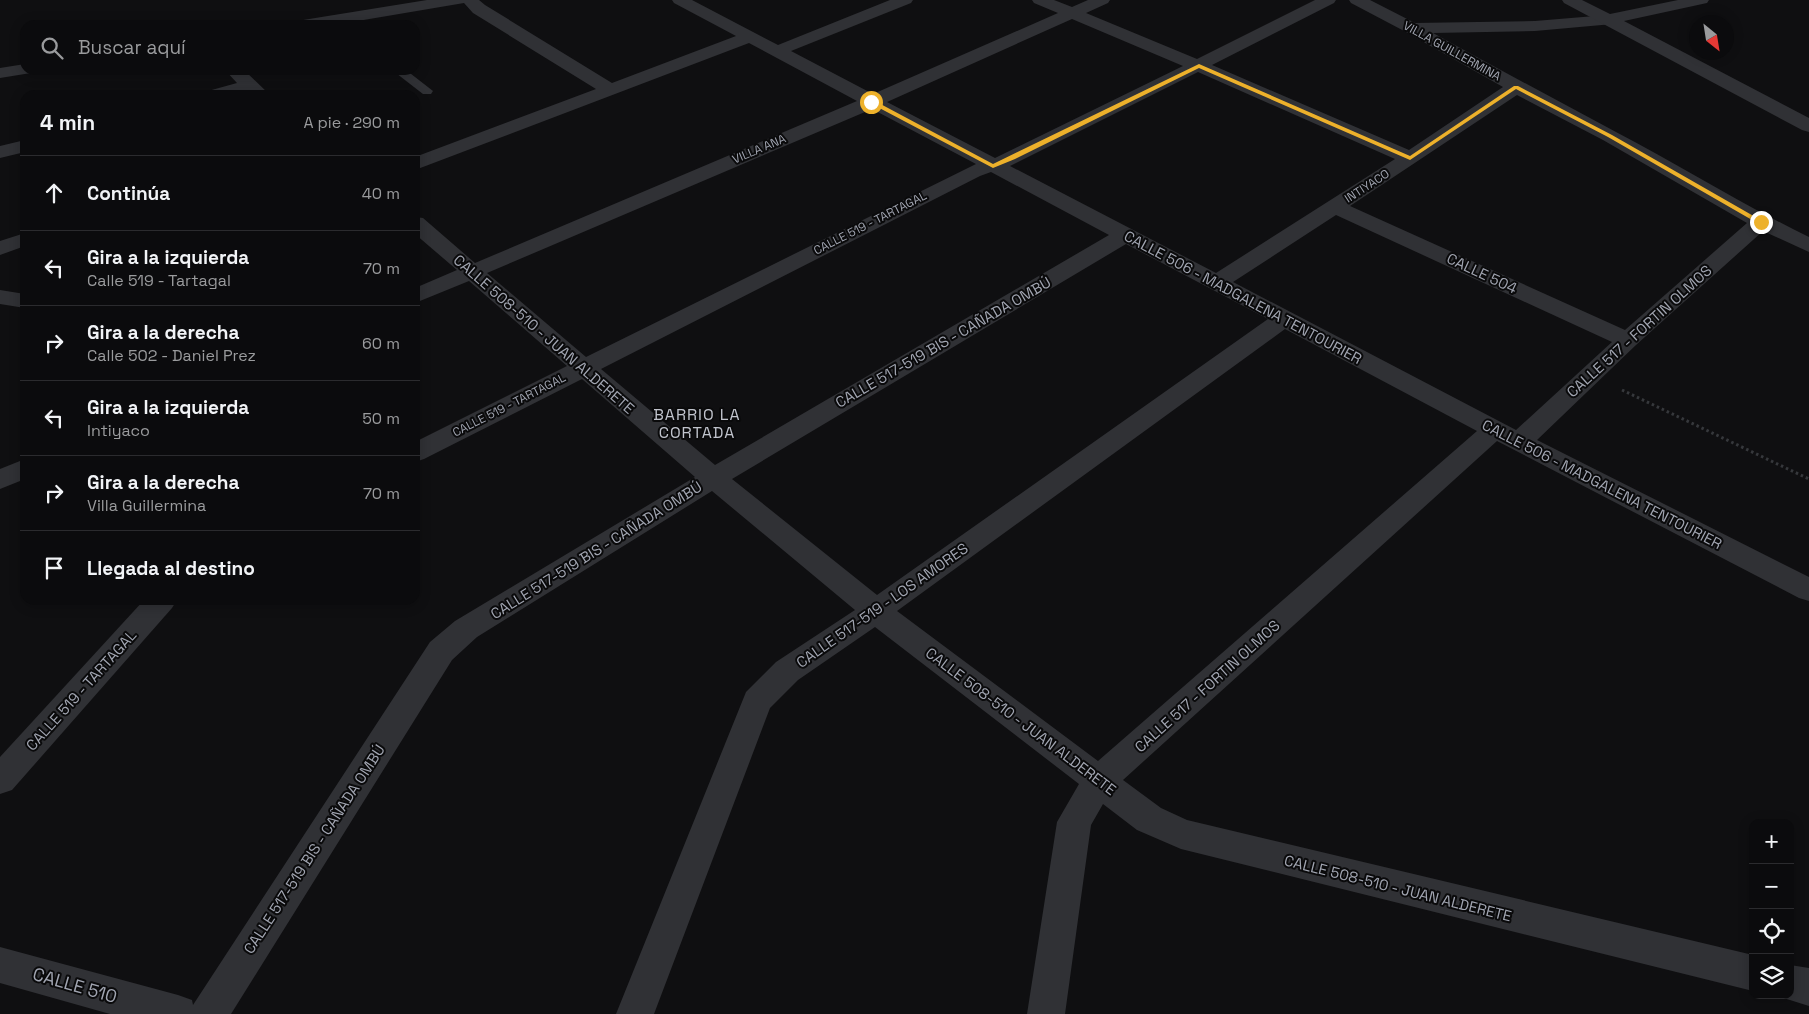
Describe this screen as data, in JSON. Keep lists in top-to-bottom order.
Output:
{
  "streets": {
    "street": [
      "VILLA GUILLERMINA",
      "VILLA ANA",
      "INTIYACO",
      "CALLE 519 - TARTAGAL",
      "CALLE 504",
      "CALLE 506 - MADGALENA TENTOURIER",
      "CALLE 517 - FORTIN OLMOS",
      "CALLE 508-510 - JUAN ALDERETE",
      "CALLE 517-519 BIS - CAÑADA OMBÚ",
      "CALLE 517-519 - LOS AMORES",
      "CALLE 510"
    ]
  },
  "crossings": [
    ["VILLA GUILLERMINA", "INTIYACO"],
    ["VILLA GUILLERMINA", "CALLE 517 - FORTIN OLMOS"],
    ["VILLA ANA", "CALLE 506 - MADGALENA TENTOURIER"],
    ["VILLA ANA", "CALLE 508-510 - JUAN ALDERETE"],
    ["INTIYACO", "CALLE 504"],
    ["INTIYACO", "CALLE 506 - MADGALENA TENTOURIER"],
    ["CALLE 519 - TARTAGAL", "CALLE 506 - MADGALENA TENTOURIER"],
    ["CALLE 519 - TARTAGAL", "CALLE 508-510 - JUAN ALDERETE"],
    ["CALLE 504", "CALLE 517 - FORTIN OLMOS"],
    ["CALLE 506 - MADGALENA TENTOURIER", "CALLE 517 - FORTIN OLMOS"],
    ["CALLE 506 - MADGALENA TENTOURIER", "CALLE 517-519 BIS - CAÑADA OMBÚ"],
    ["CALLE 506 - MADGALENA TENTOURIER", "CALLE 517-519 - LOS AMORES"],
    ["CALLE 517 - FORTIN OLMOS", "CALLE 508-510 - JUAN ALDERETE"],
    ["CALLE 508-510 - JUAN ALDERETE", "CALLE 517-519 BIS - CAÑADA OMBÚ"],
    ["CALLE 508-510 - JUAN ALDERETE", "CALLE 517-519 - LOS AMORES"]
  ],
  "districts": ["BARRIO LA CORTADA"],
  "north": "bottom right",
  "page": {
    "search": "Buscar aquí",
    "heading": ["4 min", "A pie · 290 m"],
    "list": [
      ["Continúa", "40 m"],
      ["Gira a la izquierda", "Calle 519 - Tartagal", "70 m"],
      ["Gira a la derecha", "Calle 502 - Daniel Prez", "60 m"],
      ["Gira a la izquierda", "Intiyaco", "50 m"],
      ["Gira a la derecha", "Villa Guillermina", "70 m"],
      "Llegada al destino"
    ],
    "map_buttons": ["+", "−"]
  }
}
